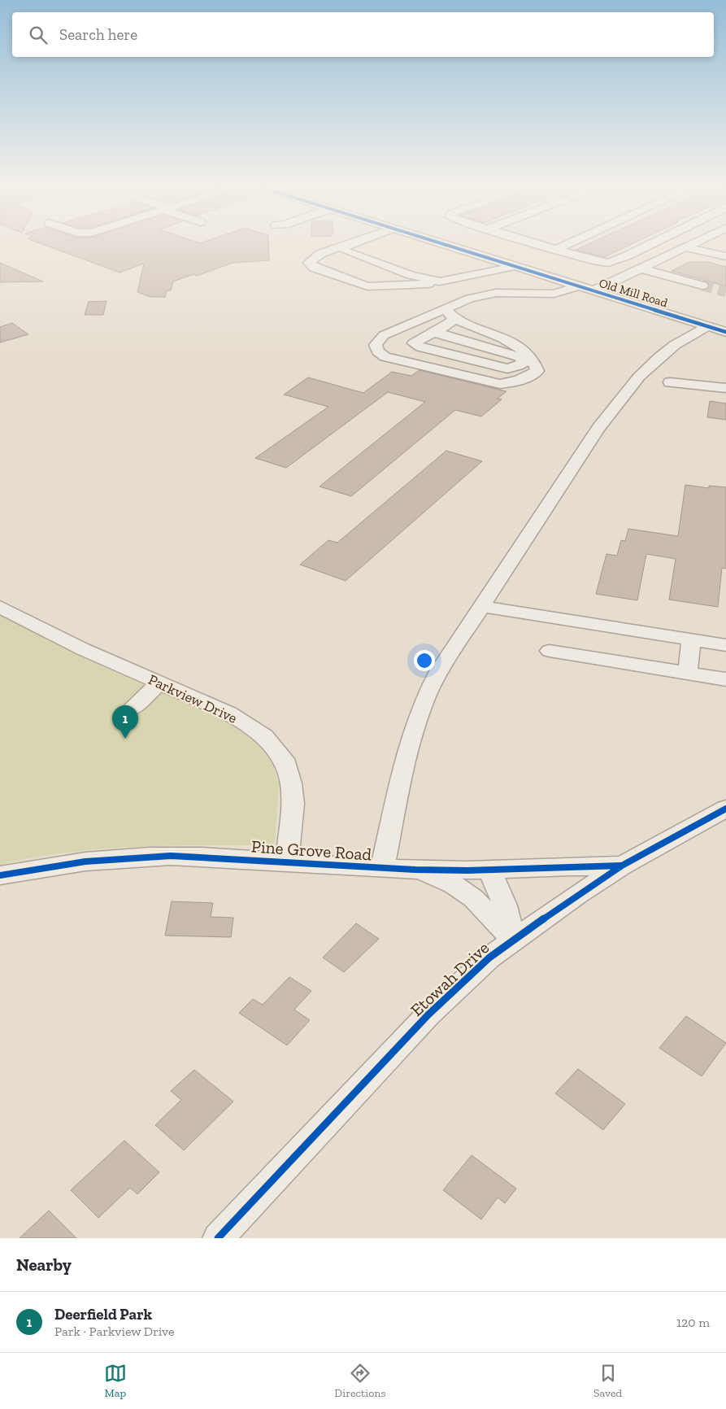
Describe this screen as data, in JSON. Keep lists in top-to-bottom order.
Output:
{
  "streets": {
    "street": [
      "Old Mill Road",
      "Parkview Drive",
      "Pine Grove Road",
      "Etowah Drive"
    ]
  },
  "crossings": [
    ["Parkview Drive", "Pine Grove Road"],
    ["Pine Grove Road", "Etowah Drive"]
  ],
  "page": {
    "search": "Search here",
    "pins": "1",
    "heading": "Nearby",
    "list": [
      {
        "mark": "1",
        "name": "Deerfield Park",
        "note": "Park · Parkview Drive",
        "value": "120 m"
      }
    ],
    "nav": ["Map", "Directions", "Saved"]
  }
}
